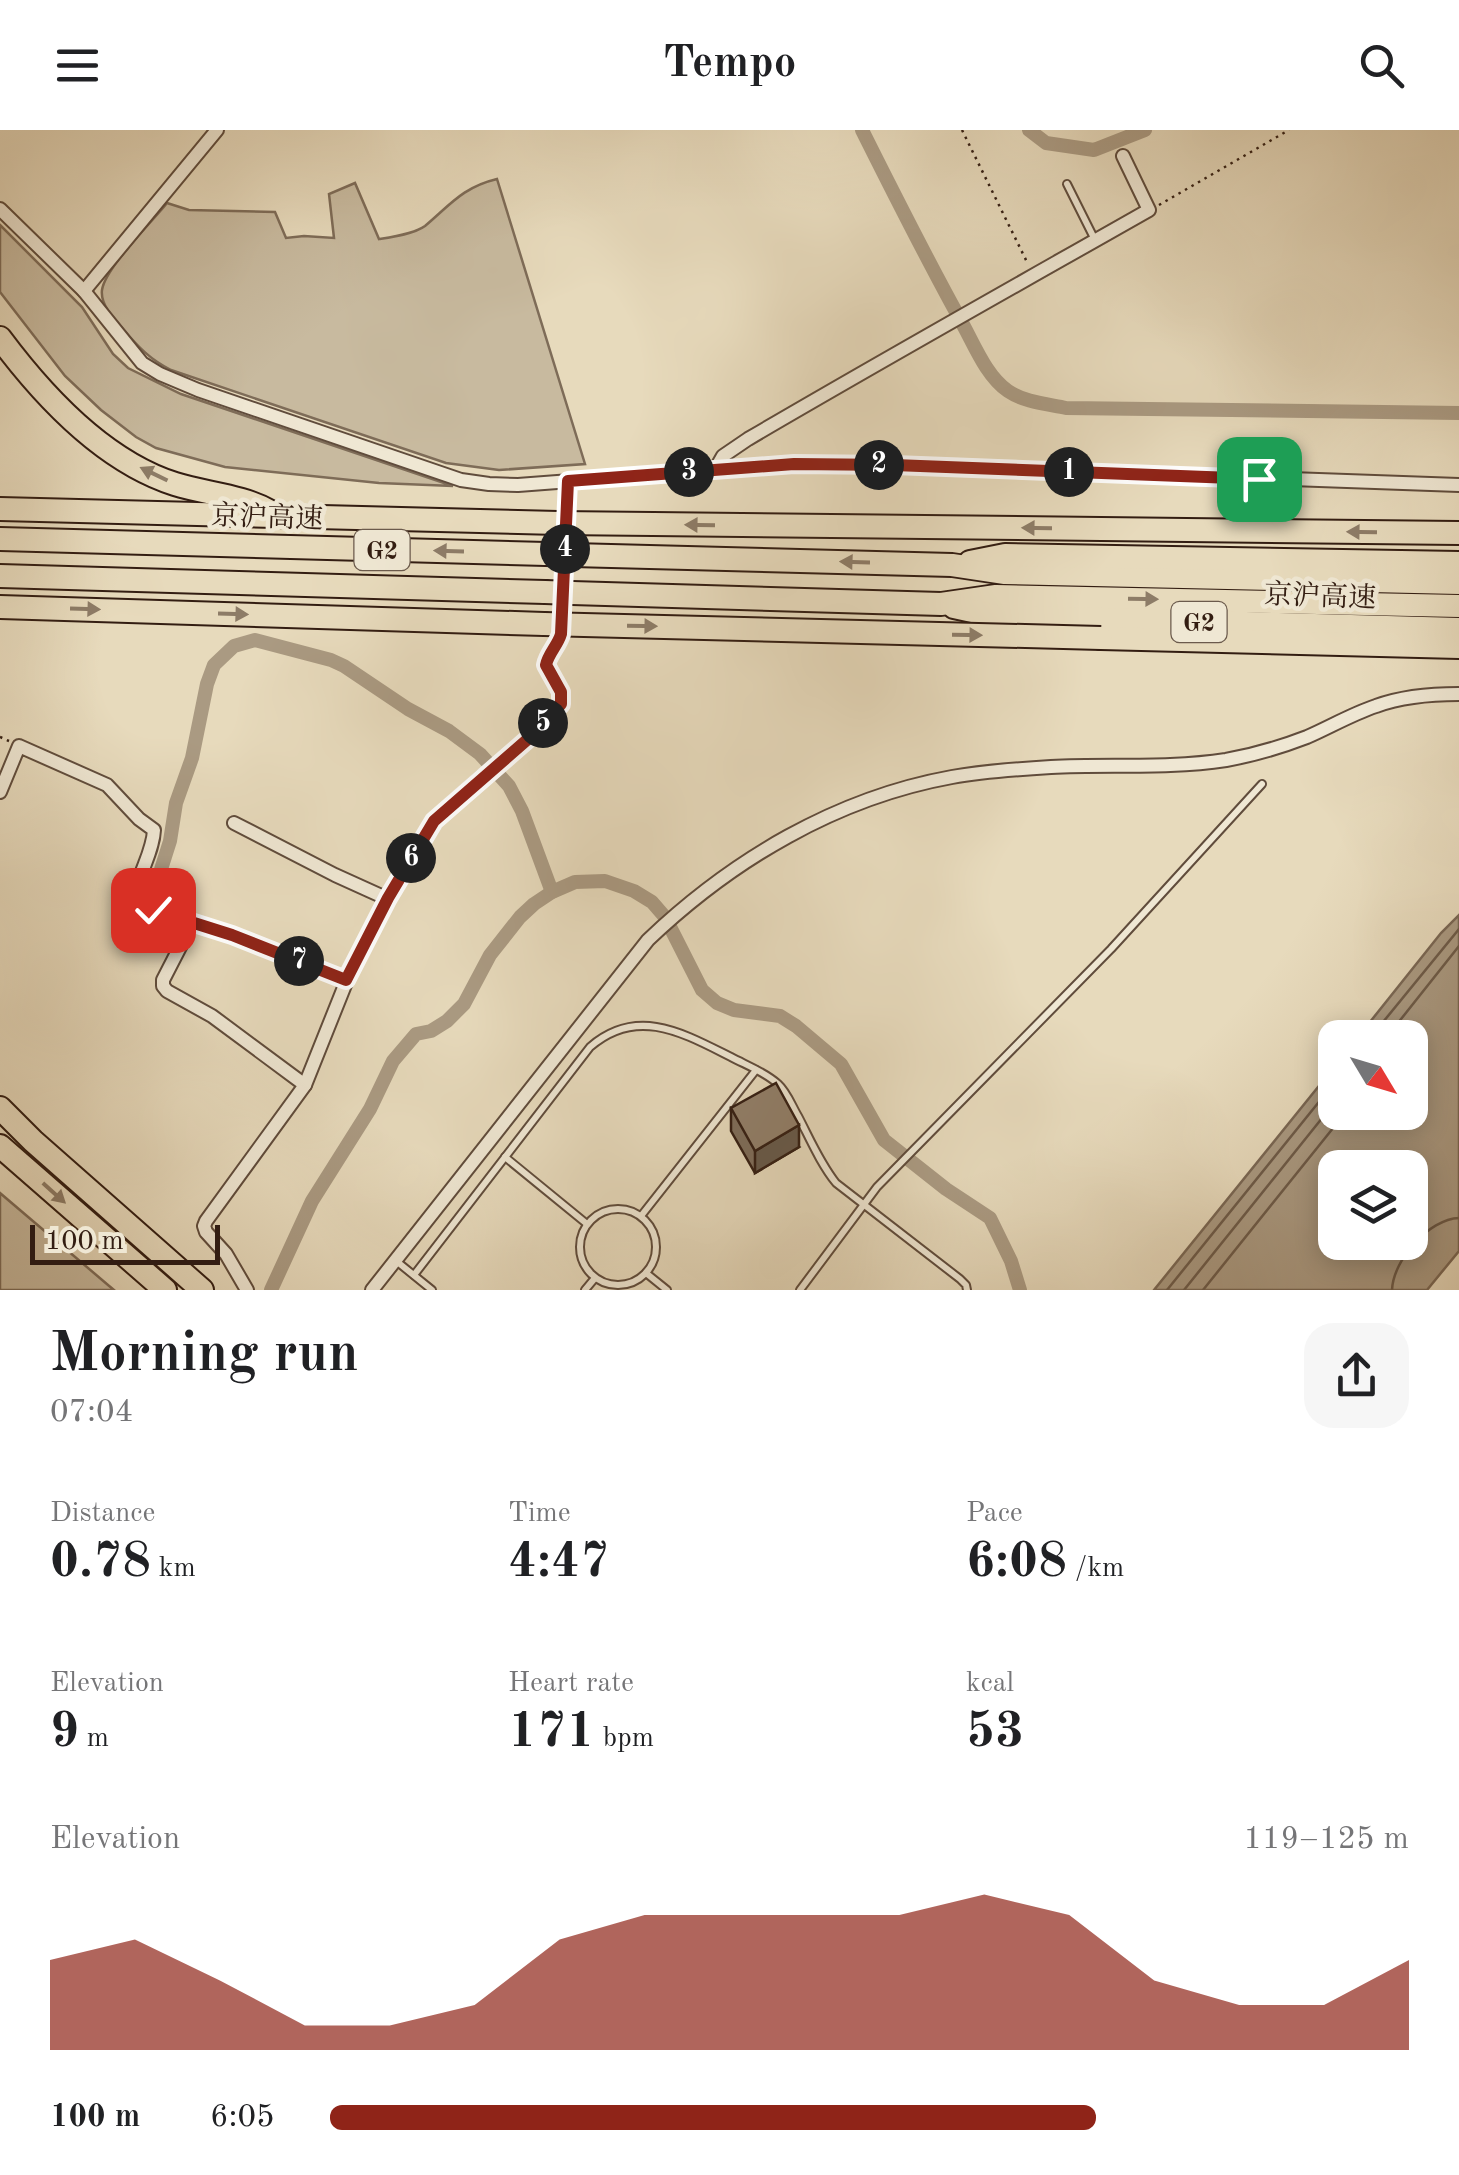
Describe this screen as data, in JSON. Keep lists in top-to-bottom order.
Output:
{
  "streets": {
    "highway": ["京沪高速", "G2"]
  },
  "scale_bar": "100 m",
  "north": "bottom right",
  "page": {
    "header": "Tempo",
    "pins": [
      "2",
      "1",
      "3",
      "4",
      "5",
      "6",
      "7"
    ],
    "scale": "100 m",
    "heading": ["Morning run", "07:04"],
    "stats": [
      ["Distance", "0.78 km"],
      ["Time", "4:47"],
      ["Pace", "6:08 /km"],
      ["Elevation", "9 m"],
      ["Heart rate", "171 bpm"],
      ["kcal", "53"]
    ],
    "chart": ["Elevation", "119–125 m"],
    "list": [
      {
        "name": "100 m",
        "note": "6:05"
      }
    ]
  }
}
